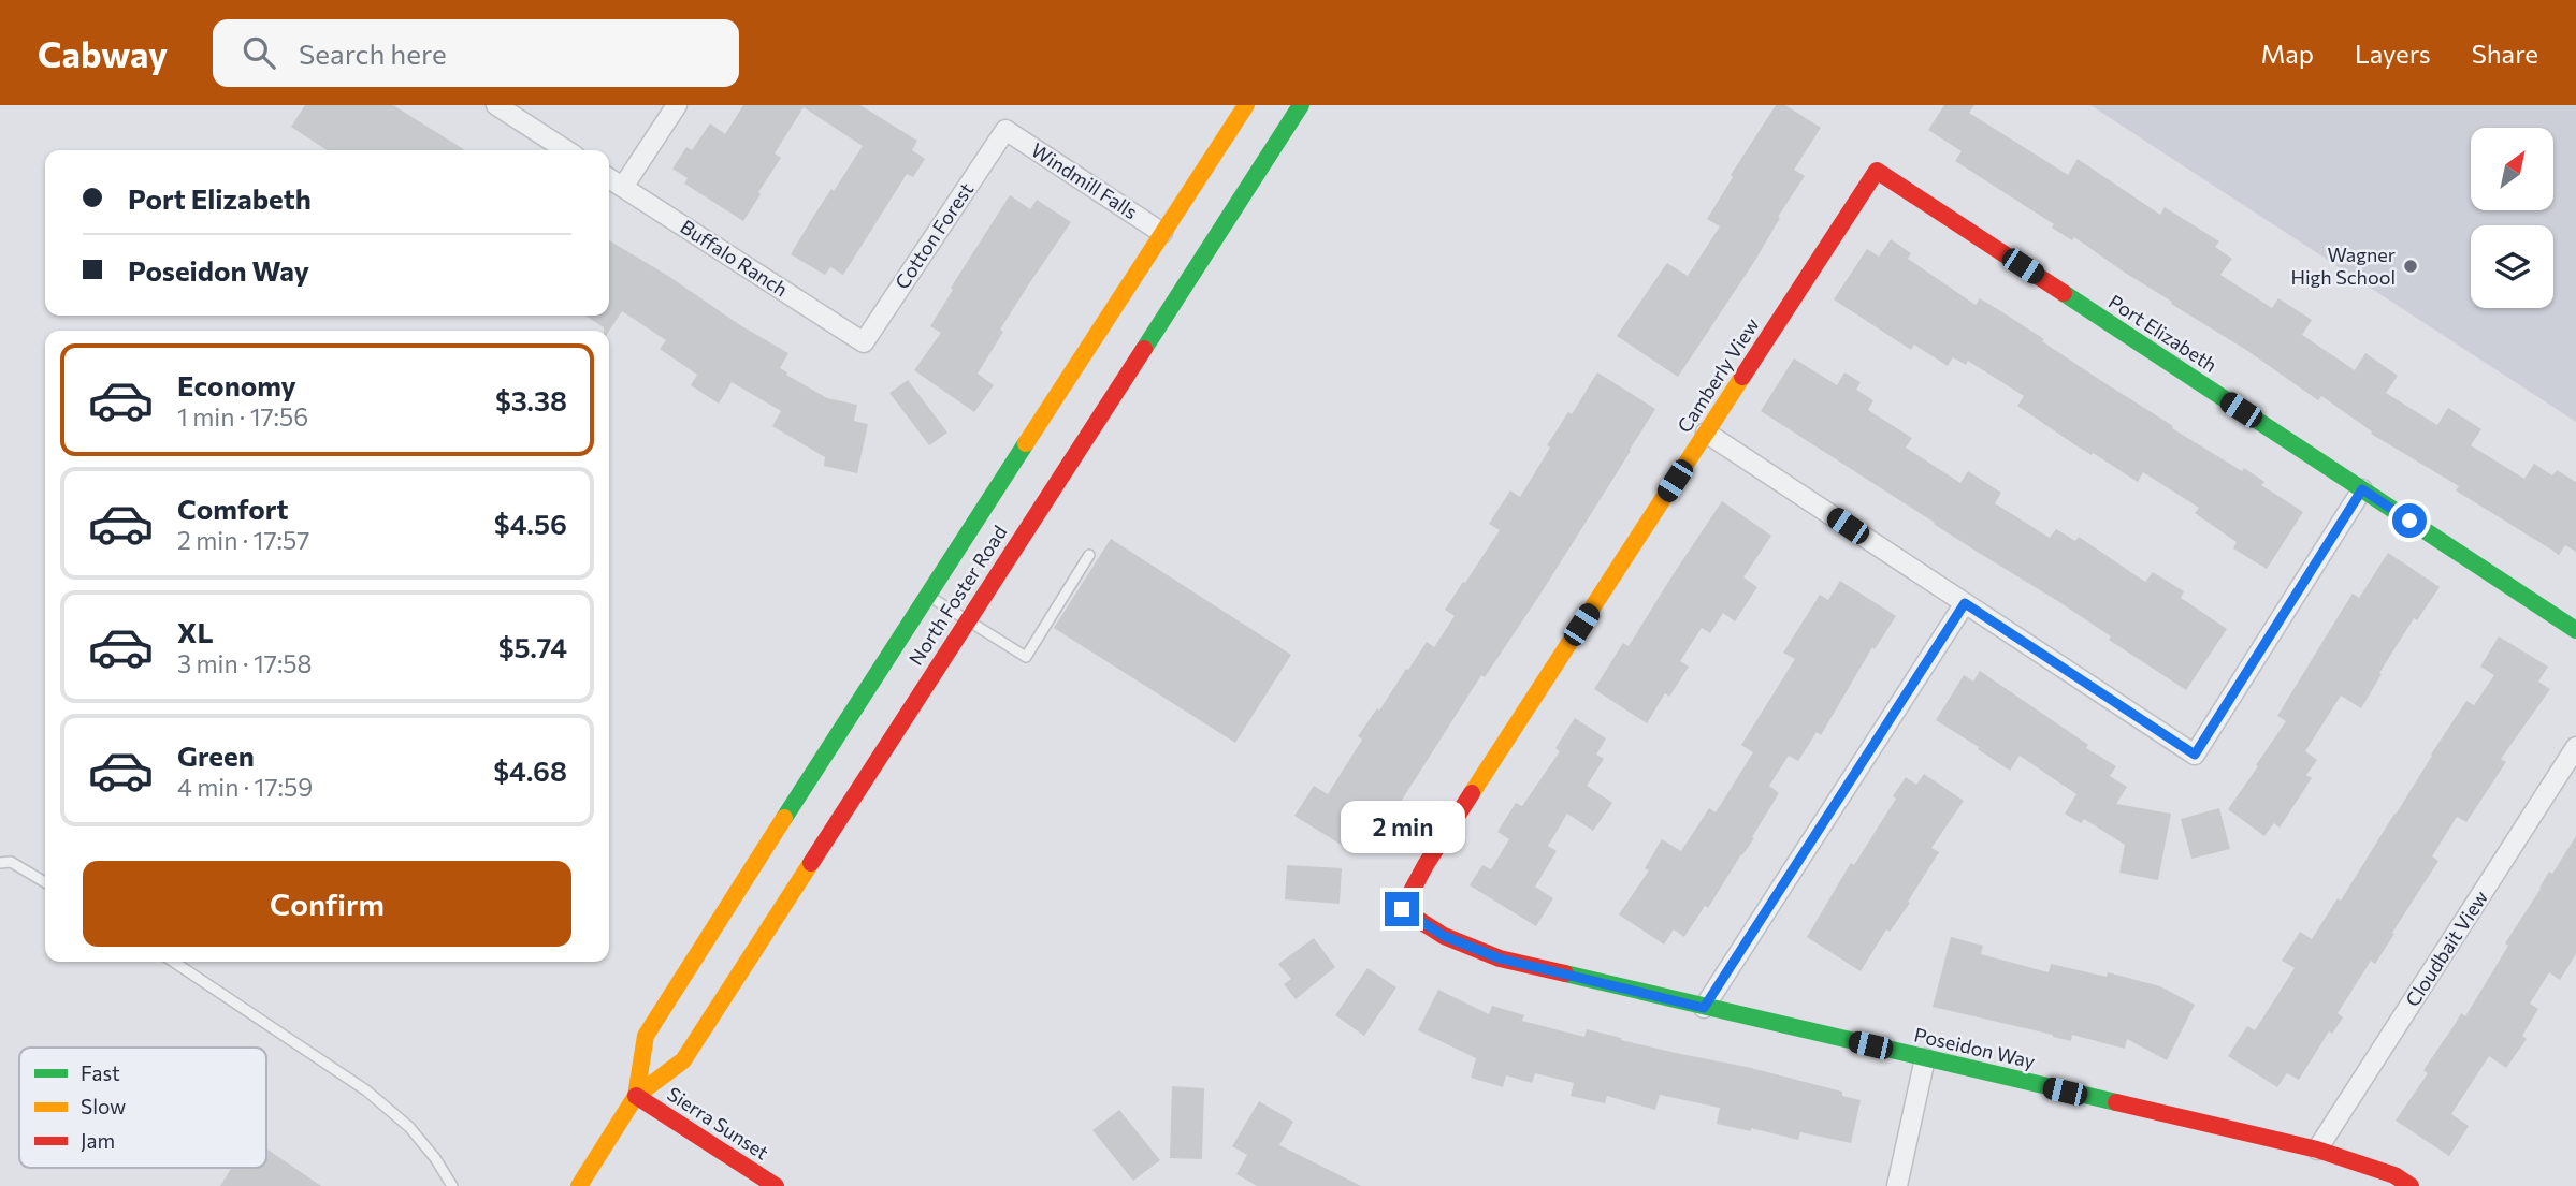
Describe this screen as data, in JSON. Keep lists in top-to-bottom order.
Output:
{
  "streets": {
    "street": [
      "Windmill Falls",
      "Cotton Forest",
      "Buffalo Ranch",
      "Port Elizabeth",
      "Camberly View",
      "North Foster Road",
      "Cloudbait View",
      "Poseidon Way",
      "Sierra Sunset"
    ]
  },
  "crossings": [
    ["Windmill Falls", "Cotton Forest"],
    ["Windmill Falls", "North Foster Road"],
    ["Cotton Forest", "Buffalo Ranch"],
    ["Port Elizabeth", "Camberly View"],
    ["Camberly View", "Poseidon Way"],
    ["North Foster Road", "Sierra Sunset"],
    ["Cloudbait View", "Poseidon Way"]
  ],
  "places": ["Wagner High School"],
  "legend": ["Fast", "Slow", "Jam"],
  "north": "top right",
  "page": {
    "header": "Cabway",
    "search": "Search here",
    "nav": ["Map", "Layers", "Share"],
    "banner": ["Port Elizabeth", "Poseidon Way"],
    "list": [
      {
        "name": "Economy",
        "note": "1 min · 17:56",
        "value": "$3.38"
      },
      {
        "name": "Comfort",
        "note": "2 min · 17:57",
        "value": "$4.56"
      },
      {
        "name": "XL",
        "note": "3 min · 17:58",
        "value": "$5.74"
      },
      {
        "name": "Green",
        "note": "4 min · 17:59",
        "value": "$4.68"
      }
    ],
    "bubble": "2 min",
    "buttons": "Confirm"
  }
}
